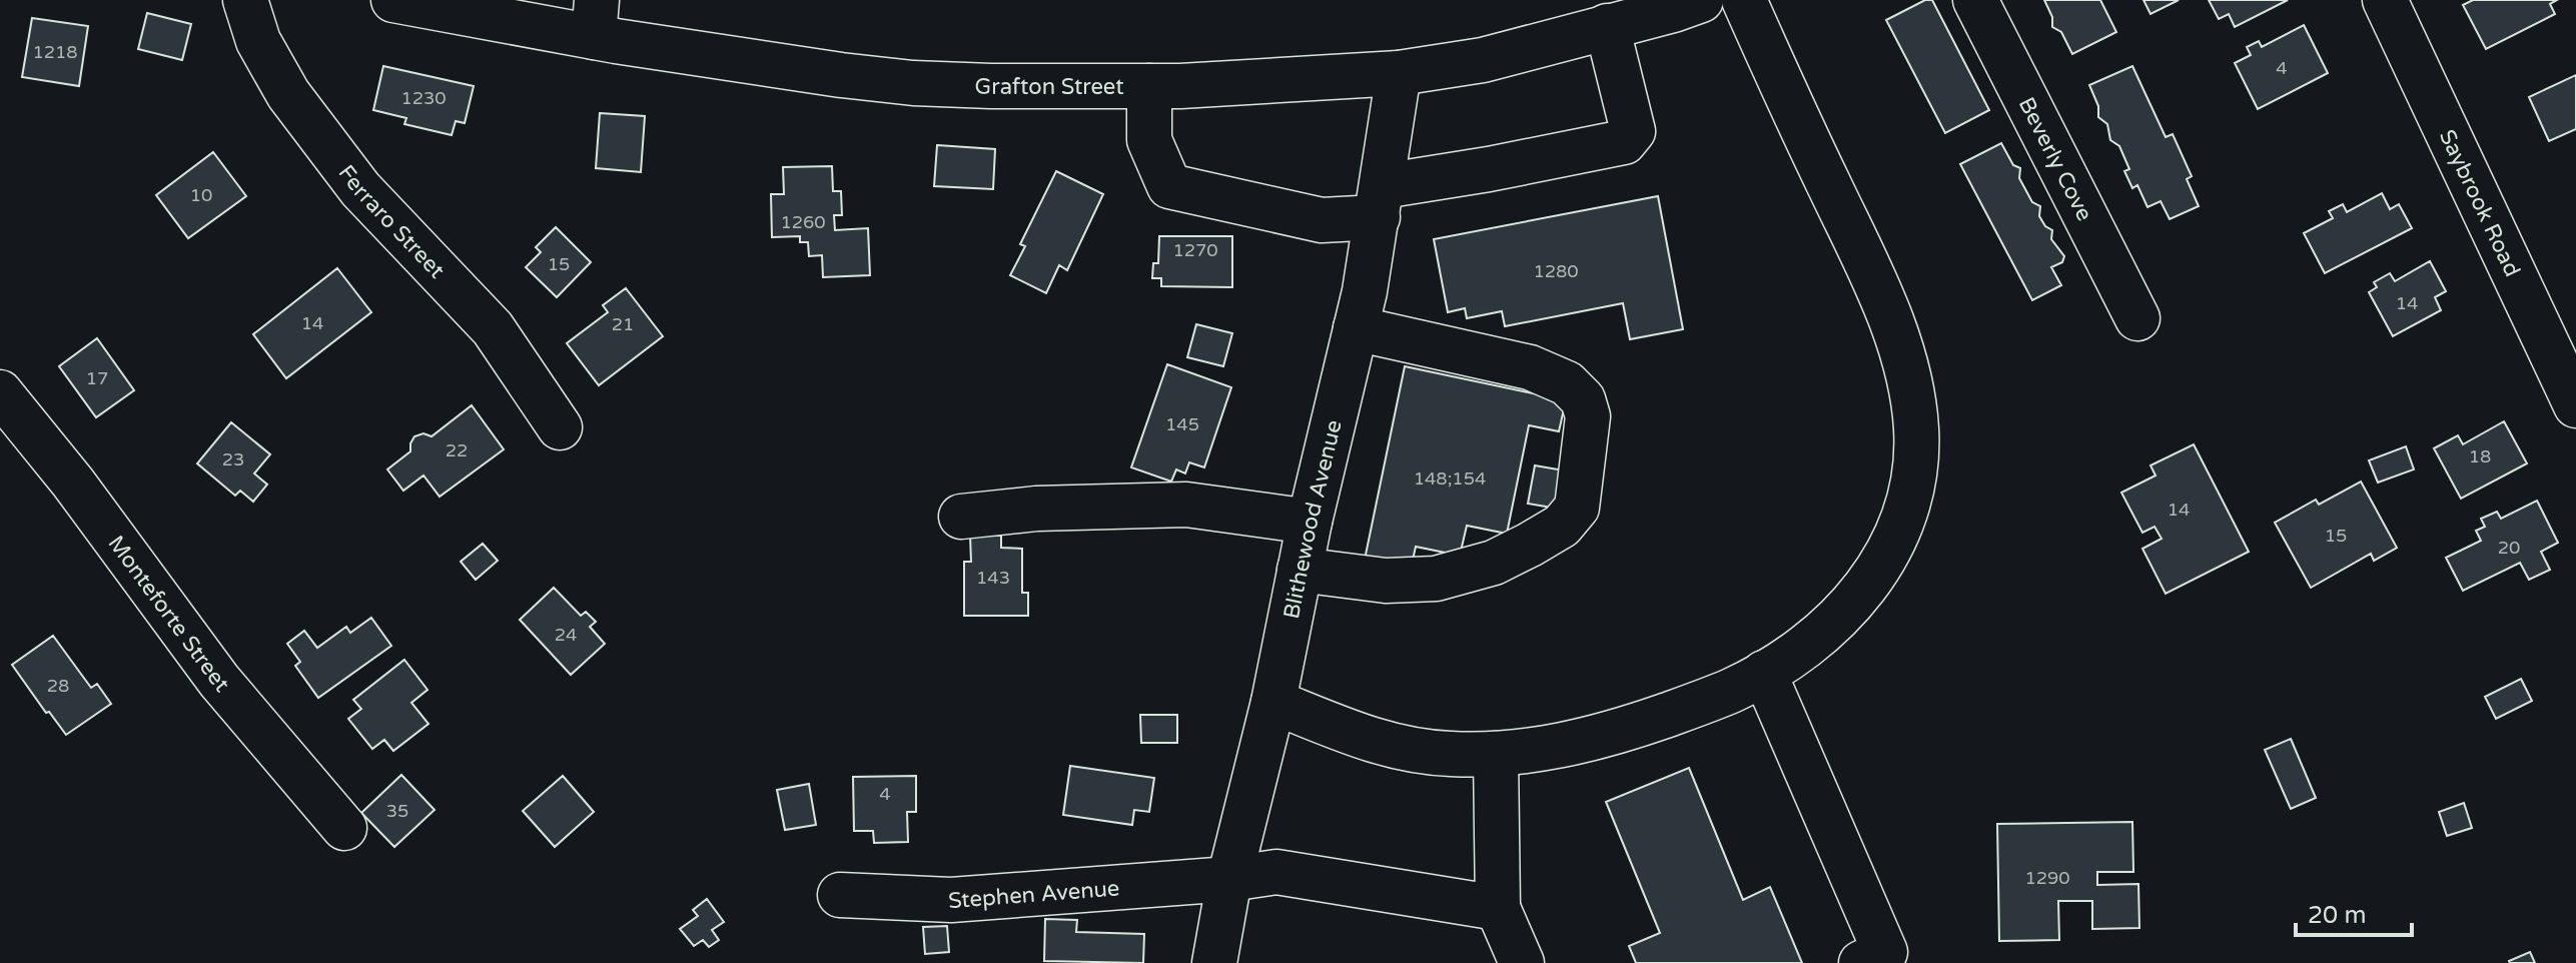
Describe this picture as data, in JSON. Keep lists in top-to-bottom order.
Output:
{
  "streets": {
    "main road": [
      "Grafton Street",
      "Beverly Cove",
      "Saybrook Road",
      "Ferraro Street",
      "Blithewood Avenue",
      "Monteforte Street",
      "Stephen Avenue"
    ]
  },
  "crossings": [
    ["Grafton Street", "Blithewood Avenue"],
    ["Blithewood Avenue", "Stephen Avenue"]
  ],
  "house_numbers": [
    "1218",
    "4",
    "1230",
    "10",
    "1260",
    "1270",
    "15",
    "1280",
    "14",
    "14",
    "21",
    "17",
    "145",
    "22",
    "18",
    "23",
    "148;154",
    "14",
    "15",
    "20",
    "143",
    "24",
    "28",
    "4",
    "35",
    "1290"
  ],
  "scale_bar": "20 m"
}
